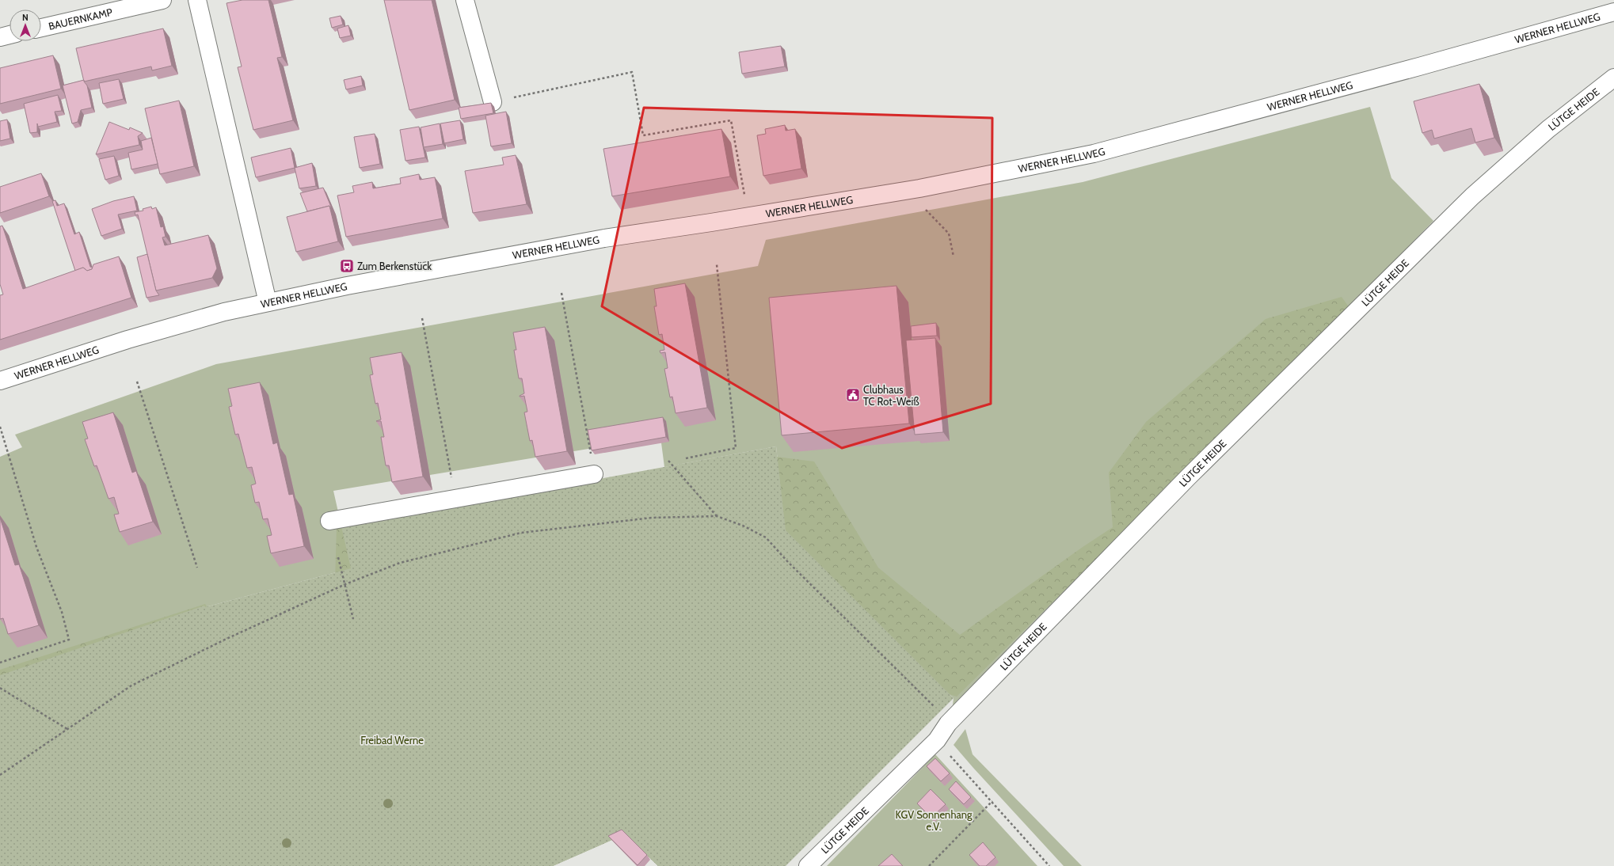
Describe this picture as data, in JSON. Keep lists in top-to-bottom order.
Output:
{
  "streets": {
    "main road": ["BAUERNKAMP", "WERNER HELLWEG", "LÜTGE HEIDE"]
  },
  "parks": ["Freibad Werne", "KGV Sonnenhang e.V."],
  "places": {
    "bus stop": ["Zum Berkenstück"],
    "public building": ["Clubhaus TC Rot-Weiß"]
  },
  "north": "top"
}
